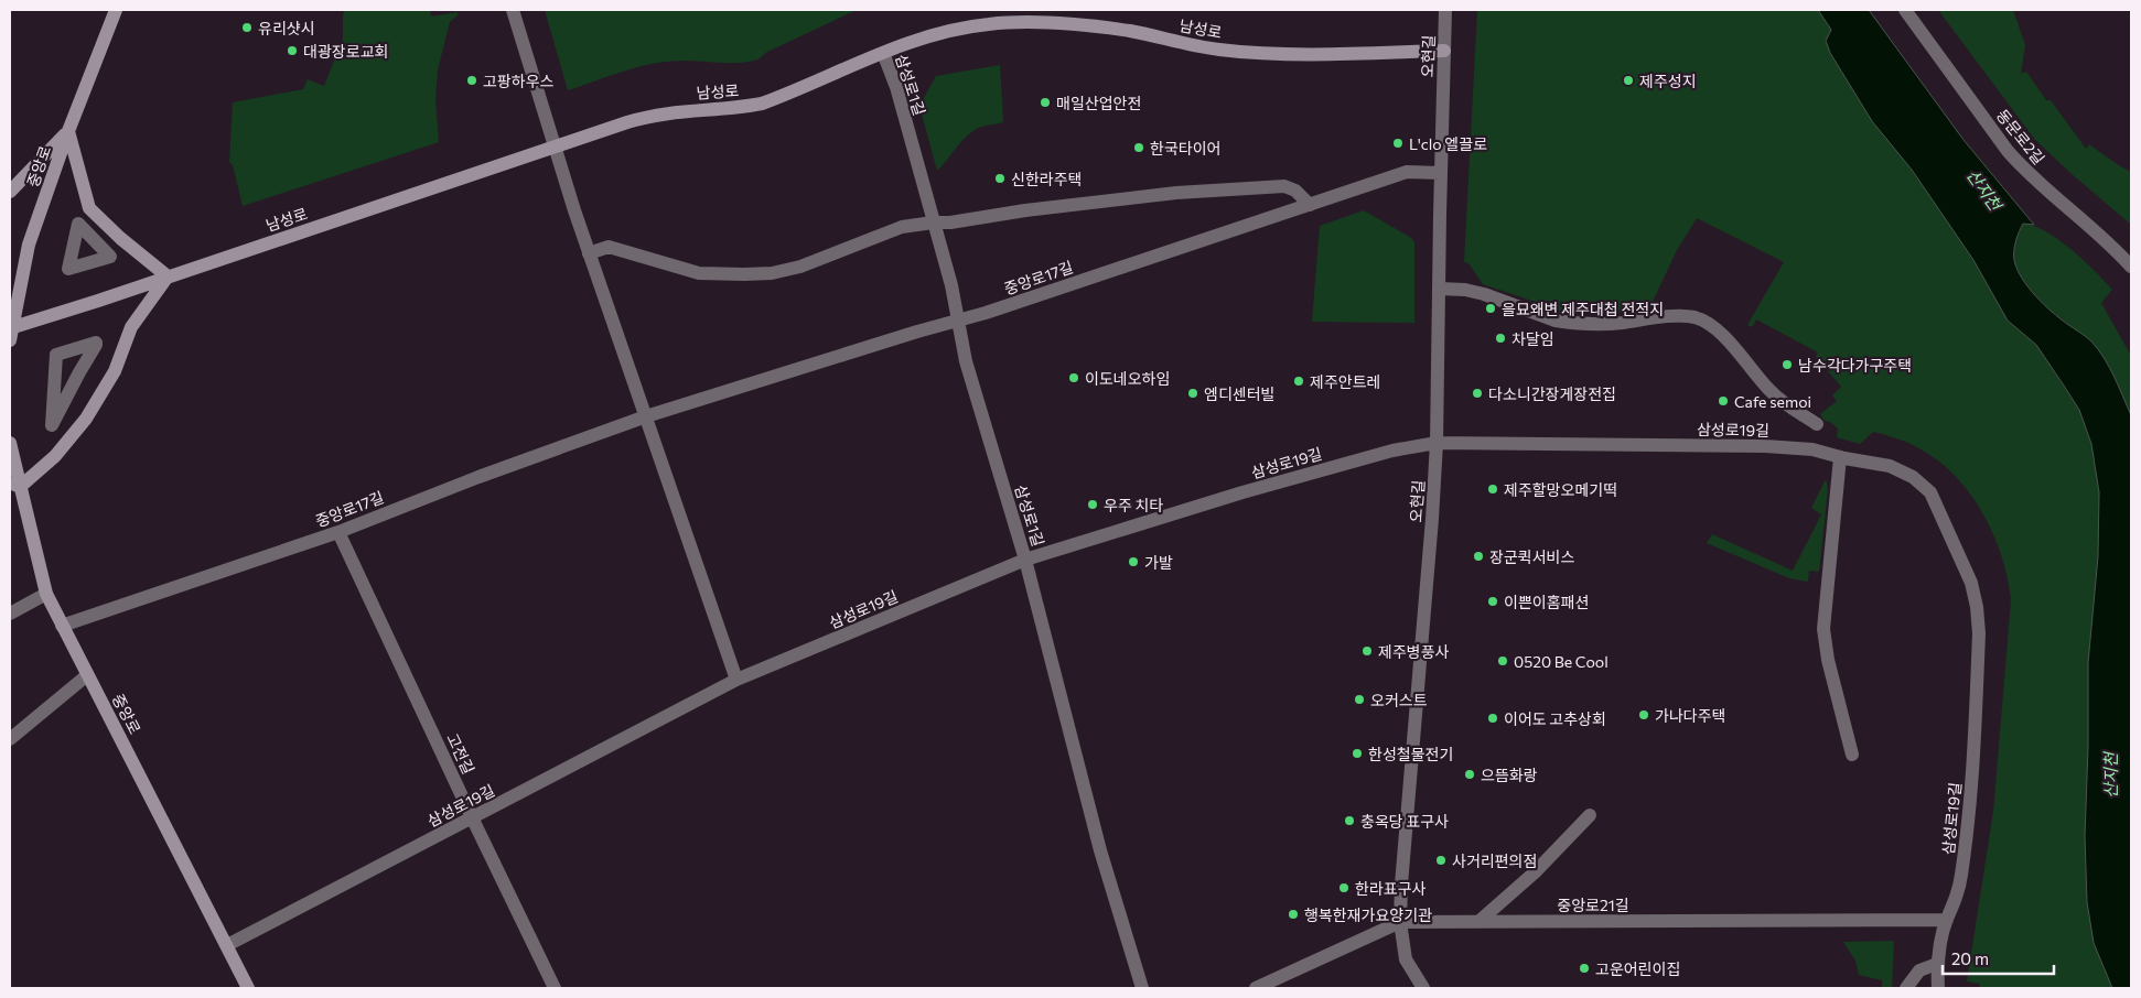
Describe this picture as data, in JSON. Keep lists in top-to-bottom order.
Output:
{
  "streets": {
    "street": [
      "남성로",
      "오현길",
      "삼성로1길",
      "동문로2길",
      "중앙로",
      "중앙로17길",
      "삼성로19길",
      "고전길",
      "중앙로21길"
    ]
  },
  "crossings": [
    ["남성로", "오현길"],
    ["남성로", "삼성로1길"],
    ["남성로", "중앙로"],
    ["오현길", "중앙로17길"],
    ["오현길", "삼성로19길"],
    ["오현길", "중앙로21길"],
    ["삼성로1길", "중앙로17길"],
    ["삼성로1길", "삼성로19길"],
    ["중앙로", "중앙로17길"],
    ["중앙로", "삼성로19길"],
    ["중앙로17길", "고전길"],
    ["삼성로19길", "고전길"],
    ["삼성로19길", "중앙로21길"]
  ],
  "water": ["산지천"],
  "places": [
    "유리샷시",
    "대광장로교회",
    "고팡하우스",
    "제주성지",
    "매일산업안전",
    "L'clo 엘끌로",
    "한국타이어",
    "신한라주택",
    "을묘왜변 제주대첩 전적지",
    "차달임",
    "남수각다가구주택",
    "이도네오하임",
    "제주안트레",
    "엠디센터빌",
    "다소니간장게장전집",
    "Cafe semoi",
    "제주할망오메기떡",
    "우주 치타",
    "장군퀵서비스",
    "가발",
    "이쁜이홈패션",
    "제주병풍사",
    "0520 Be Cool",
    "오커스트",
    "가나다주택",
    "이어도 고추상회",
    "한성철물전기",
    "으뜸화랑",
    "충옥당 표구사",
    "사거리편의점",
    "한라표구사",
    "행복한재가요양기관",
    "고운어린이집"
  ],
  "scale_bar": "20 m"
}
